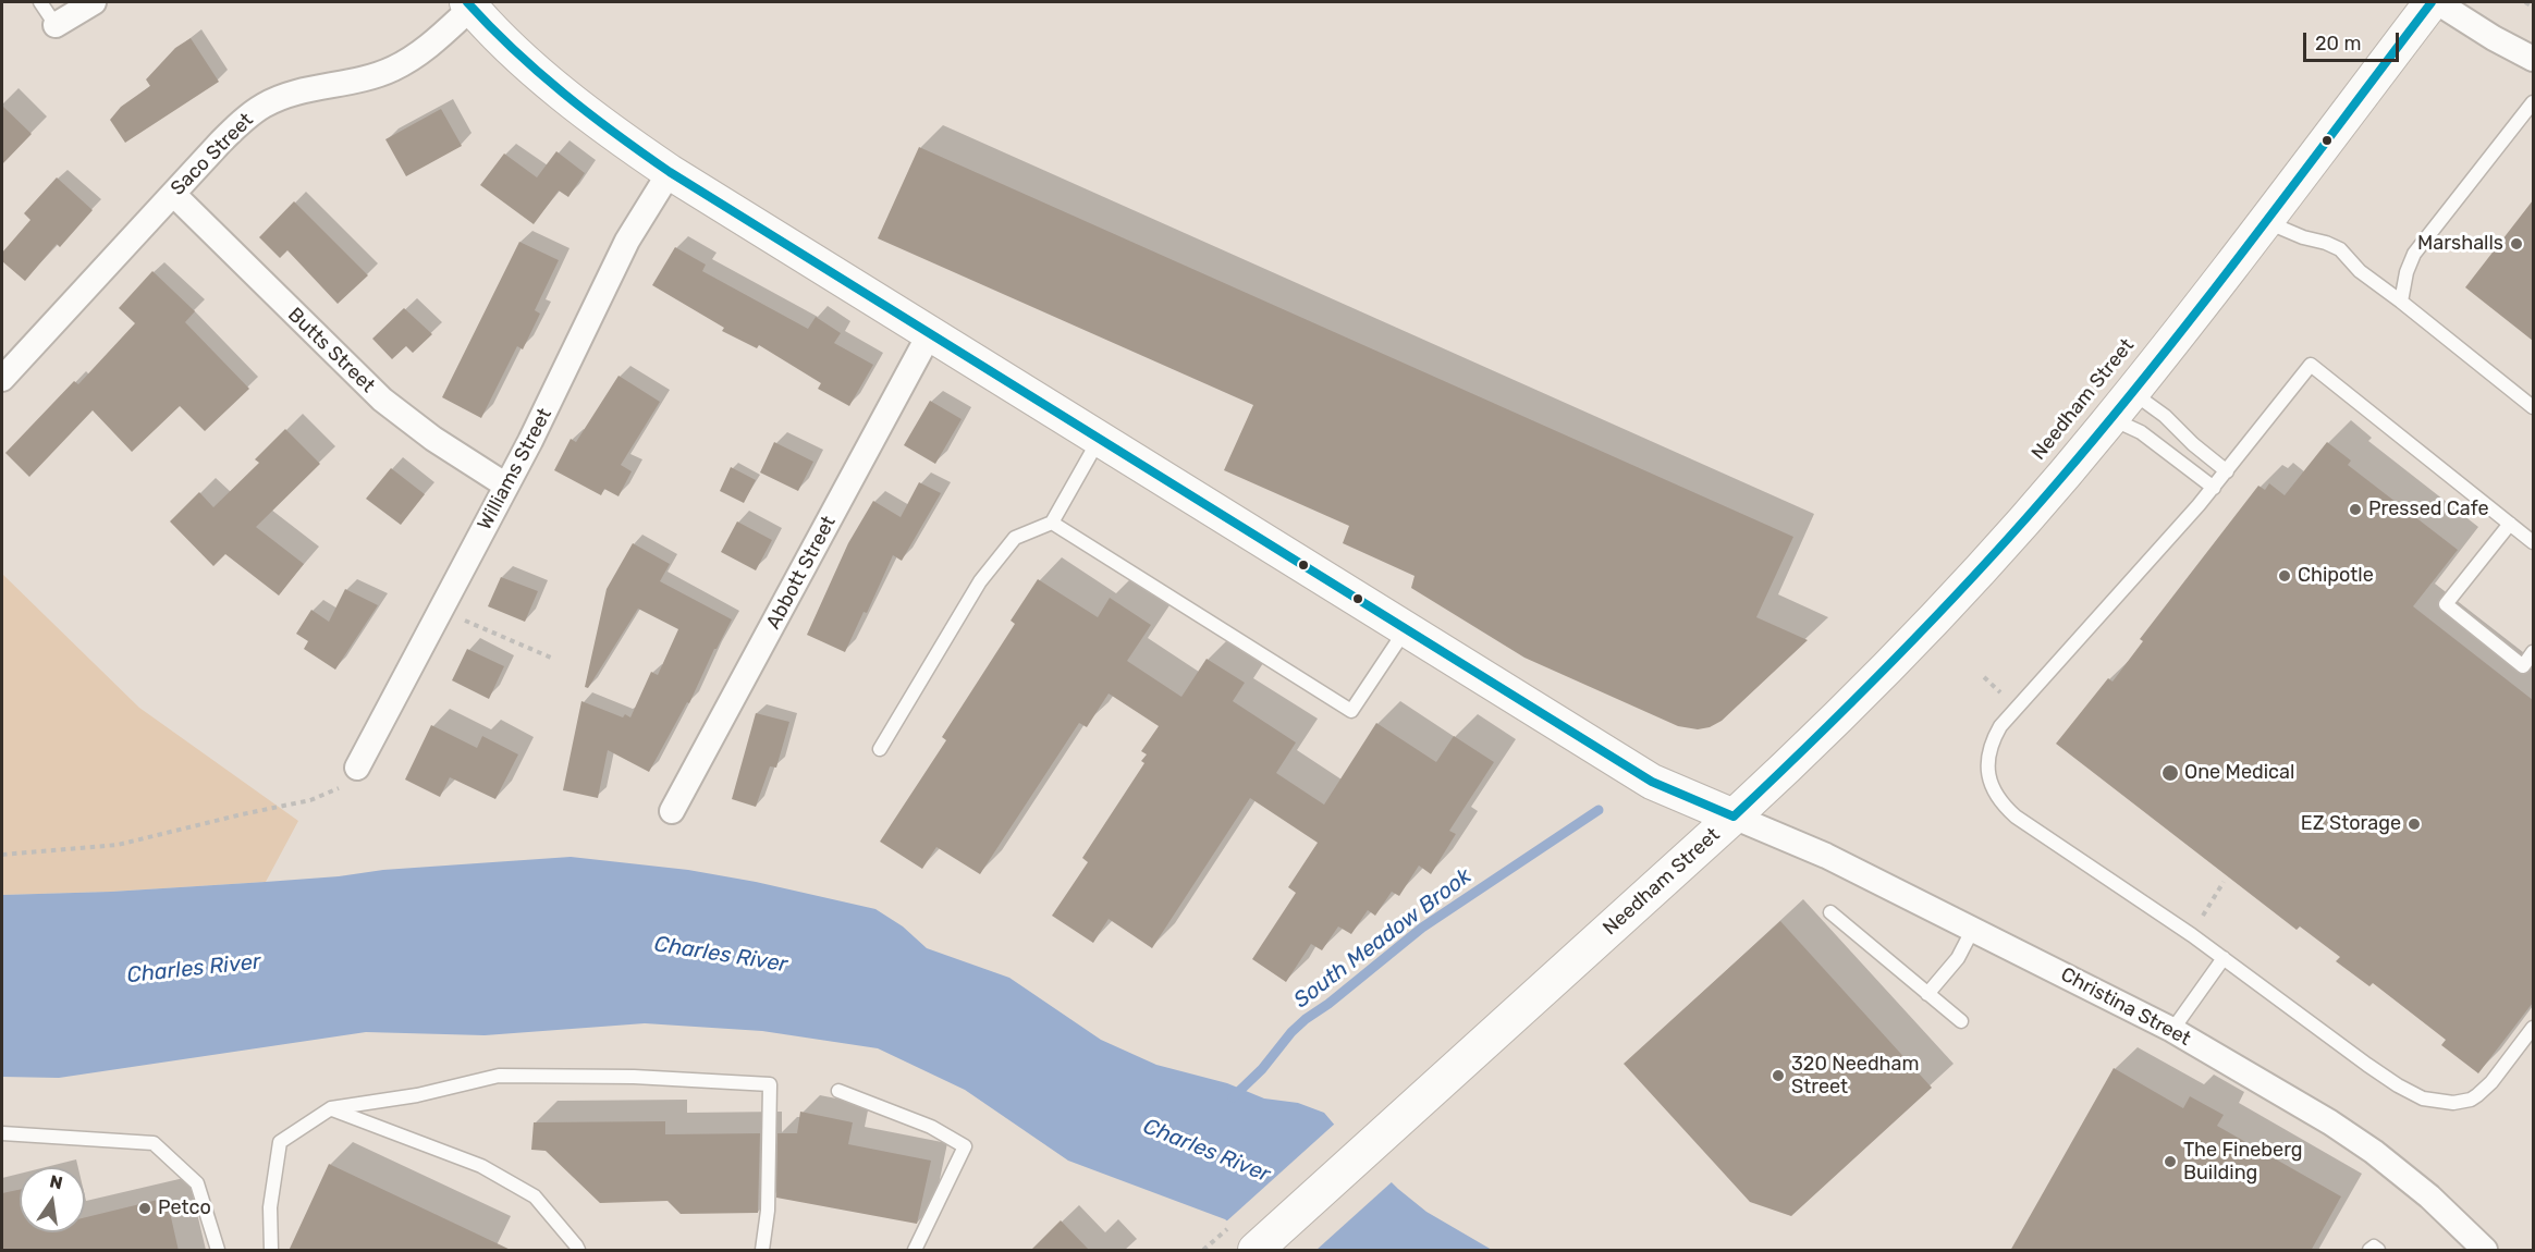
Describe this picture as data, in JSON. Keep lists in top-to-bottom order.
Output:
{
  "streets": {
    "main road": ["Needham Street"],
    "street": [
      "Saco Street",
      "Butts Street",
      "Williams Street",
      "Abbott Street",
      "Christina Street"
    ]
  },
  "crossings": [
    ["Saco Street", "Butts Street"],
    ["Butts Street", "Williams Street"],
    ["Needham Street", "Christina Street"]
  ],
  "water": ["South Meadow Brook", "Charles River"],
  "places": [
    "Marshalls",
    "Pressed Cafe",
    "Chipotle",
    "One Medical",
    "EZ Storage",
    "320 Needham Street",
    "The Fineberg Building",
    "Petco"
  ],
  "scale_bar": "20 m",
  "north": "top"
}
